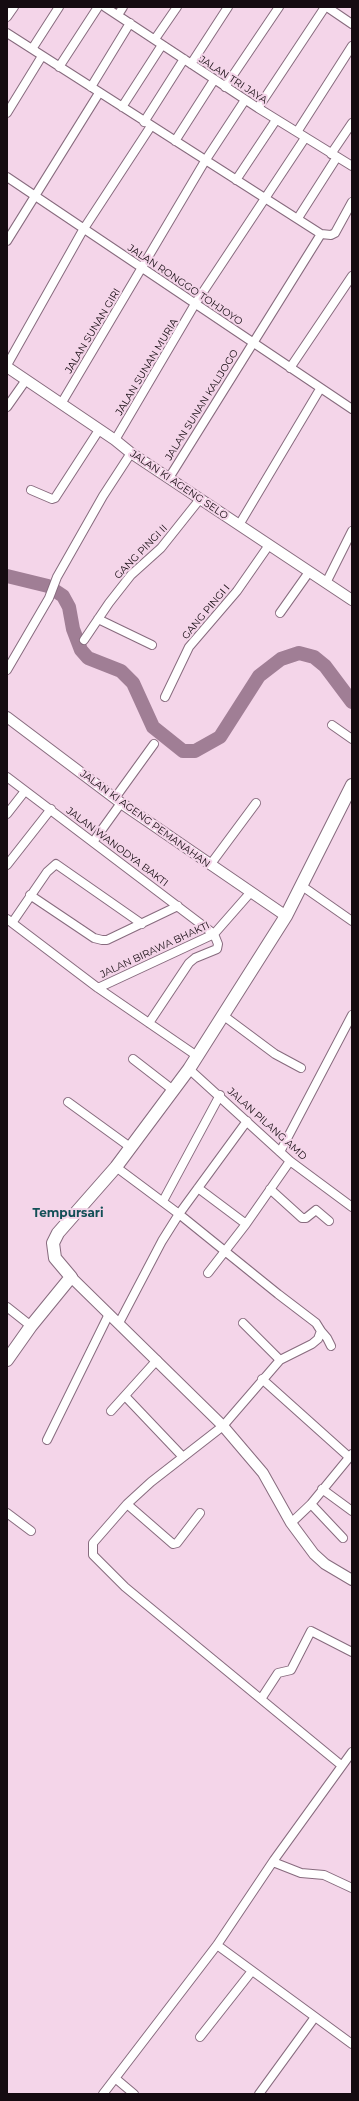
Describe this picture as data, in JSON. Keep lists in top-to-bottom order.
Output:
{
  "streets": {
    "street": [
      "JALAN TRI JAYA",
      "JALAN RONGGO TOHJOYO",
      "JALAN SUNAN GIRI",
      "JALAN SUNAN MURIA",
      "JALAN SUNAN KALIJOGO",
      "JALAN KI AGENG SELO",
      "GANG PINGI II",
      "GANG PINGI I",
      "JALAN KI AGENG PEMANAHAN",
      "JALAN WANODYA BAKTI",
      "JALAN BIRAWA BHAKTI",
      "JALAN PILANG AMD"
    ]
  },
  "crossings": [
    ["JALAN TRI JAYA", "JALAN SUNAN GIRI"],
    ["JALAN TRI JAYA", "JALAN SUNAN MURIA"],
    ["JALAN RONGGO TOHJOYO", "JALAN SUNAN GIRI"],
    ["JALAN RONGGO TOHJOYO", "JALAN SUNAN MURIA"],
    ["JALAN RONGGO TOHJOYO", "JALAN SUNAN KALIJOGO"],
    ["JALAN SUNAN GIRI", "JALAN KI AGENG SELO"],
    ["JALAN SUNAN MURIA", "JALAN KI AGENG SELO"],
    ["JALAN SUNAN KALIJOGO", "JALAN KI AGENG SELO"],
    ["JALAN KI AGENG SELO", "GANG PINGI II"],
    ["JALAN KI AGENG SELO", "GANG PINGI I"],
    ["JALAN KI AGENG PEMANAHAN", "JALAN BIRAWA BHAKTI"],
    ["JALAN WANODYA BAKTI", "JALAN BIRAWA BHAKTI"]
  ],
  "districts": ["Tempursari"]
}
